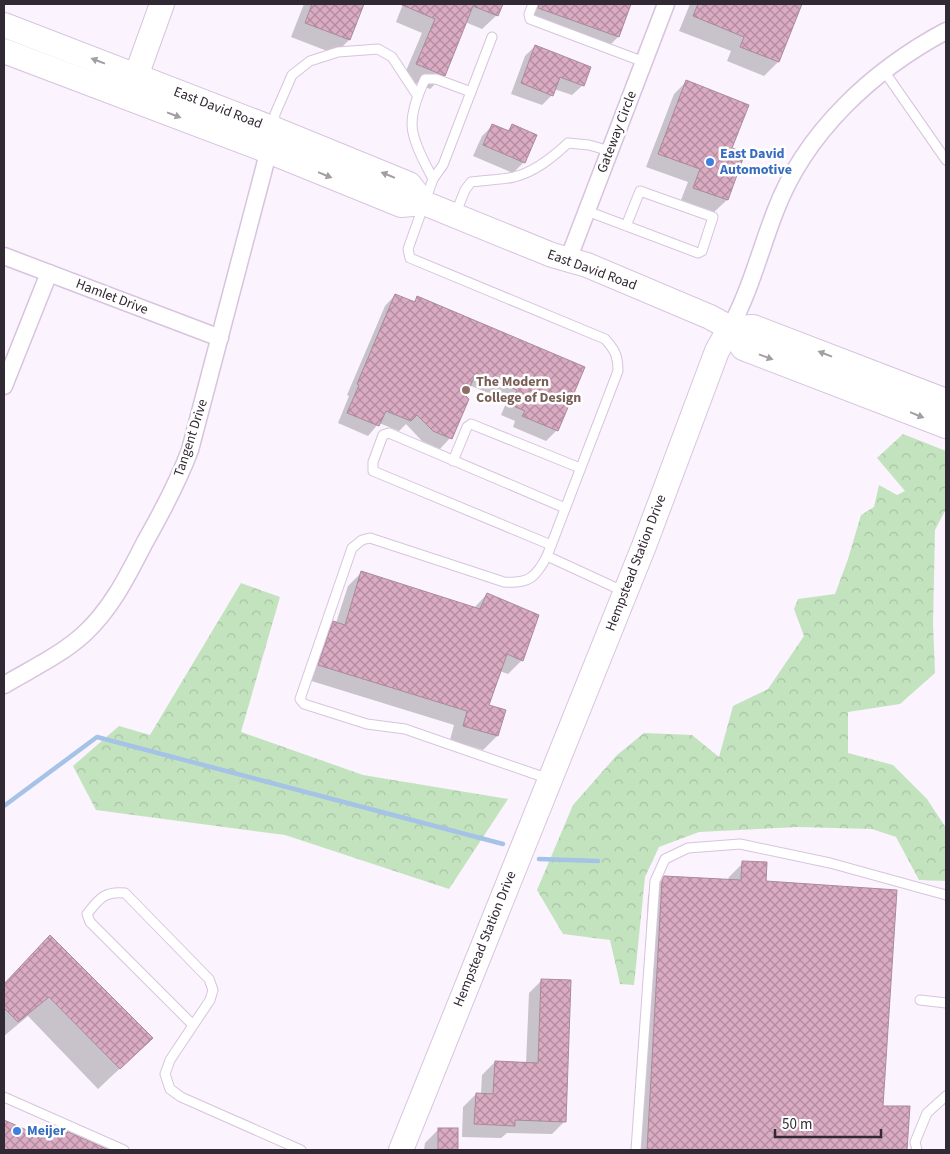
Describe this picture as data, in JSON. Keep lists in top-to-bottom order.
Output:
{
  "streets": {
    "street": [
      "East David Road",
      "Gateway Circle",
      "Hamlet Drive",
      "Tangent Drive",
      "Hempstead Station Drive"
    ]
  },
  "crossings": [
    ["East David Road", "Gateway Circle"],
    ["East David Road", "Tangent Drive"],
    ["East David Road", "Hempstead Station Drive"],
    ["Hamlet Drive", "Tangent Drive"]
  ],
  "places": ["East David Automotive", "The Modern College of Design", "Meijer"],
  "scale_bar": "50 m"
}
